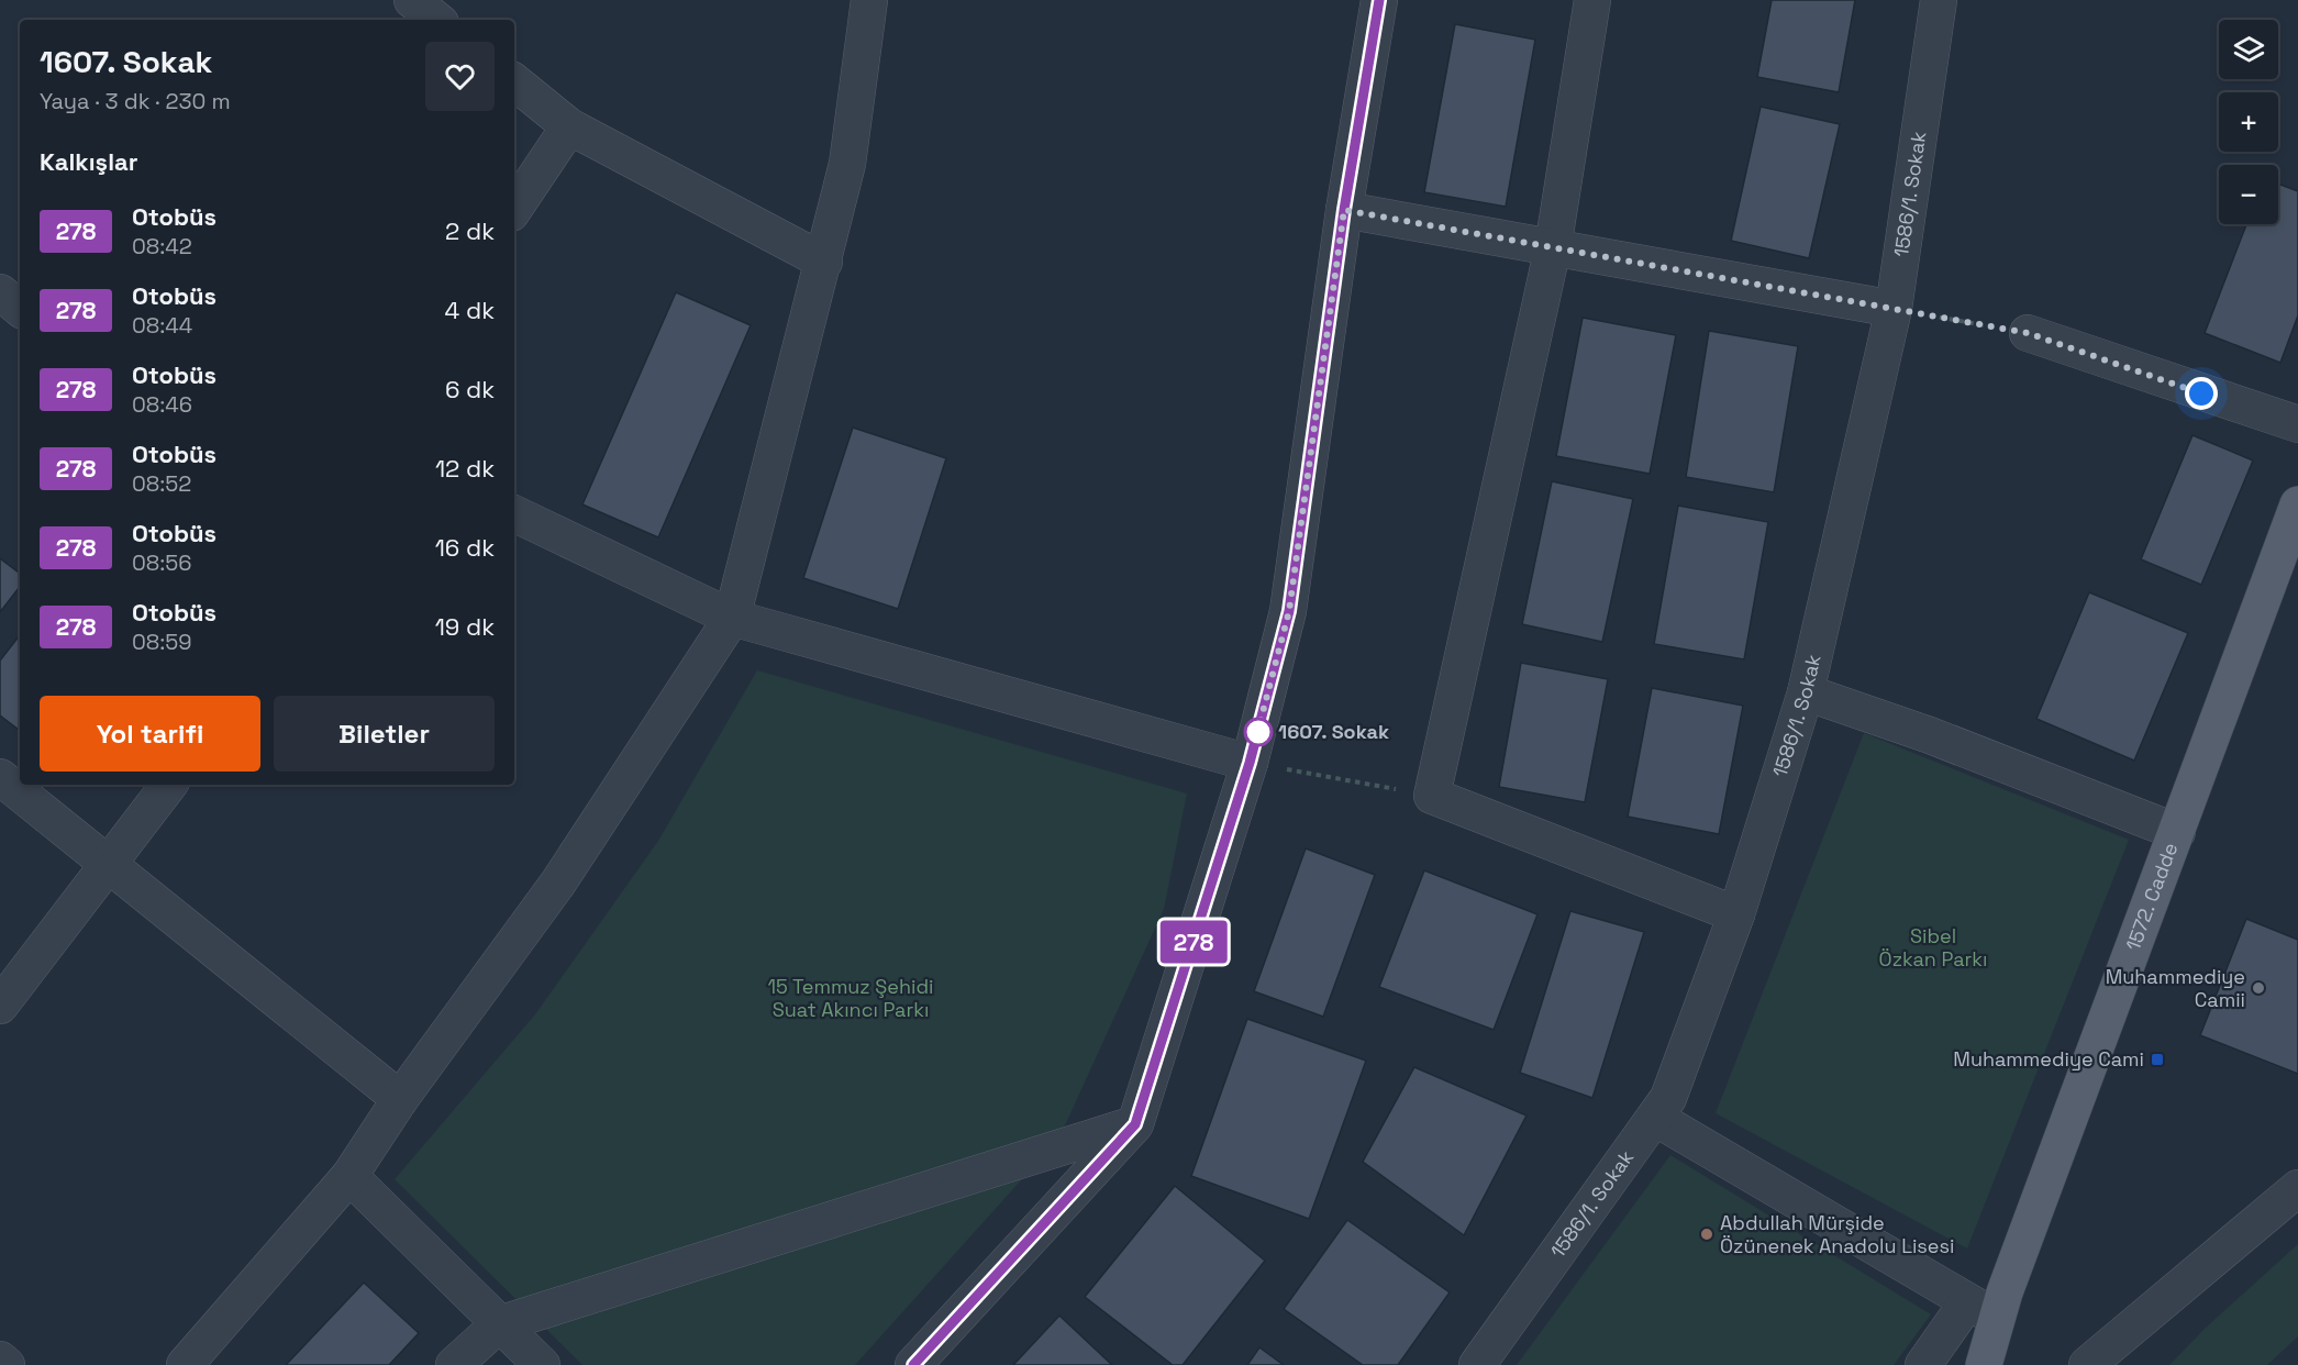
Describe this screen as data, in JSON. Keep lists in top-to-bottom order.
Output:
{
  "streets": {
    "main road": ["1572. Cadde"],
    "street": ["1586/1. Sokak"]
  },
  "parks": ["Sibel Özkan Parkı", "15 Temmuz Şehidi Suat Akıncı Parkı"],
  "places": {
    "other": ["1607. Sokak", "Muhammediye Camii", "Abdullah Mürşide Özünenek Anadolu Lisesi"],
    "transit": ["Muhammediye Cami"]
  },
  "lines": ["bus line 278"],
  "page": {
    "on_map": "278",
    "map_buttons": ["+", "−"],
    "heading": [
      ["1607. Sokak", "Yaya · 3 dk · 230 m"],
      "Kalkışlar"
    ],
    "list": [
      {
        "mark": "278",
        "name": "Otobüs",
        "note": "08:42",
        "value": "2 dk"
      },
      {
        "mark": "278",
        "name": "Otobüs",
        "note": "08:44",
        "value": "4 dk"
      },
      {
        "mark": "278",
        "name": "Otobüs",
        "note": "08:46",
        "value": "6 dk"
      },
      {
        "mark": "278",
        "name": "Otobüs",
        "note": "08:52",
        "value": "12 dk"
      },
      {
        "mark": "278",
        "name": "Otobüs",
        "note": "08:56",
        "value": "16 dk"
      },
      {
        "mark": "278",
        "name": "Otobüs",
        "note": "08:59",
        "value": "19 dk"
      }
    ],
    "buttons": ["Yol tarifi", "Biletler"]
  }
}
